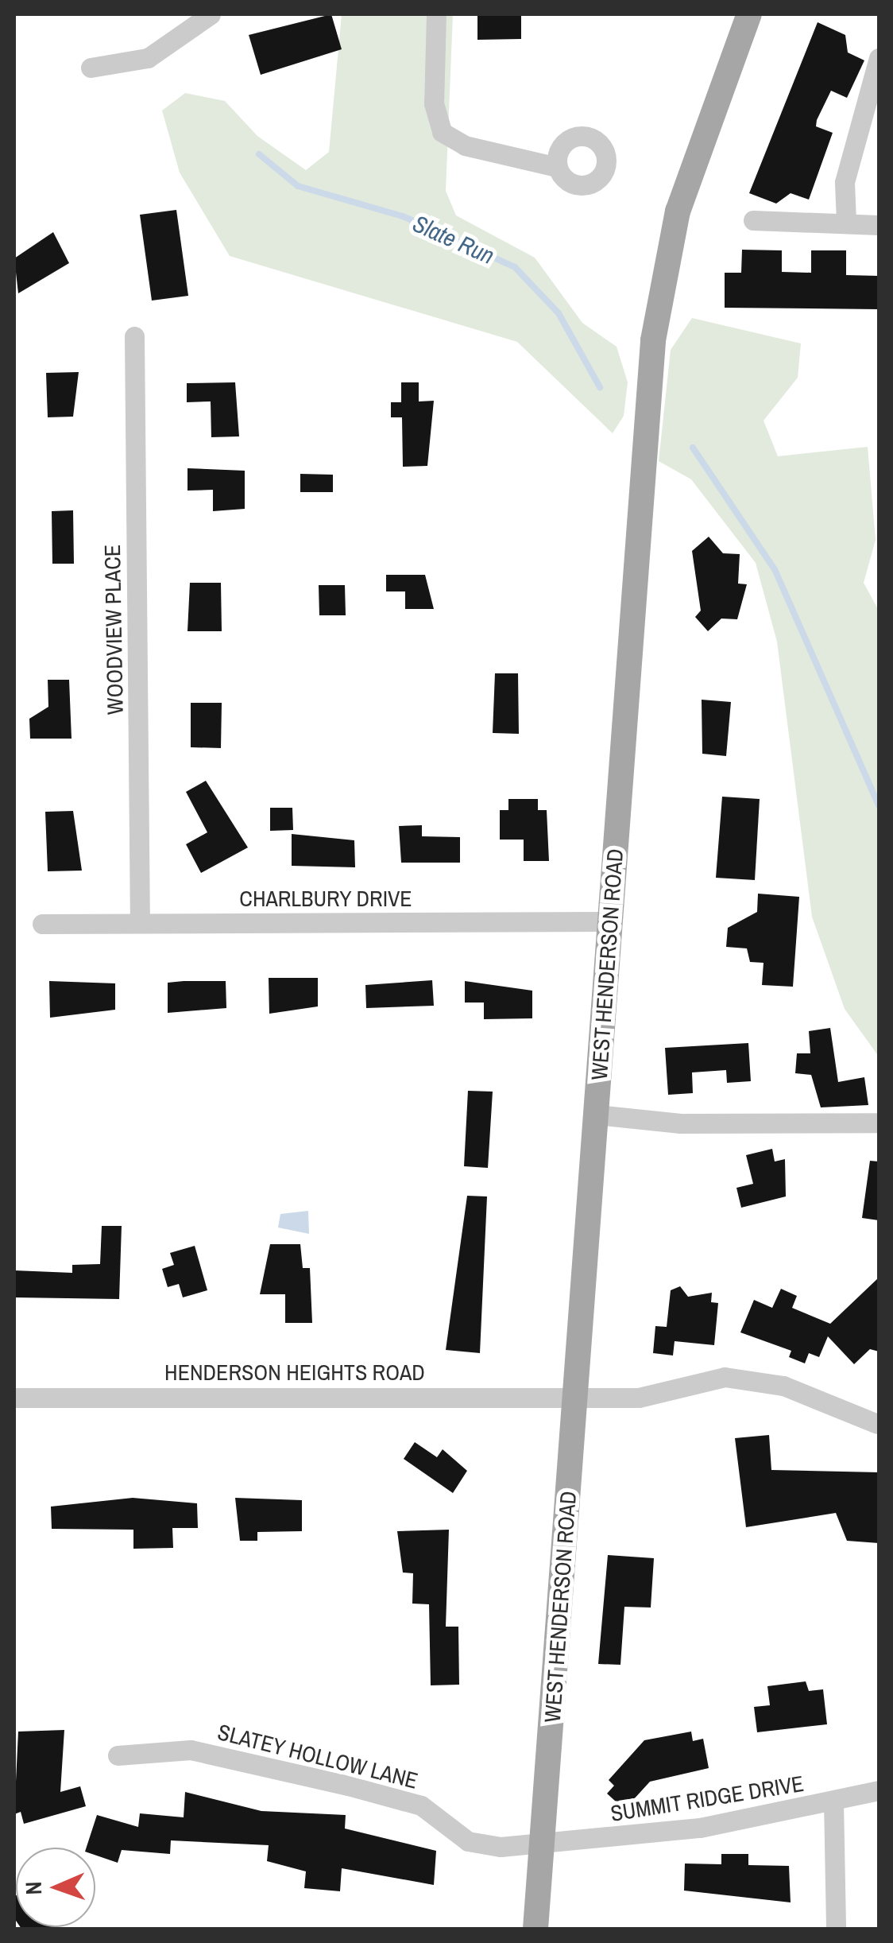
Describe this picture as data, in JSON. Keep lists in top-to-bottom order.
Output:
{
  "streets": {
    "main road": ["WEST HENDERSON ROAD"],
    "street": [
      "WOODVIEW PLACE",
      "CHARLBURY DRIVE",
      "HENDERSON HEIGHTS ROAD",
      "SLATEY HOLLOW LANE",
      "SUMMIT RIDGE DRIVE"
    ]
  },
  "crossings": [
    ["WOODVIEW PLACE", "CHARLBURY DRIVE"],
    ["CHARLBURY DRIVE", "WEST HENDERSON ROAD"],
    ["WEST HENDERSON ROAD", "HENDERSON HEIGHTS ROAD"],
    ["WEST HENDERSON ROAD", "SLATEY HOLLOW LANE"],
    ["WEST HENDERSON ROAD", "SUMMIT RIDGE DRIVE"],
    ["SLATEY HOLLOW LANE", "SUMMIT RIDGE DRIVE"]
  ],
  "water": ["Slate Run"],
  "north": "left"
}
